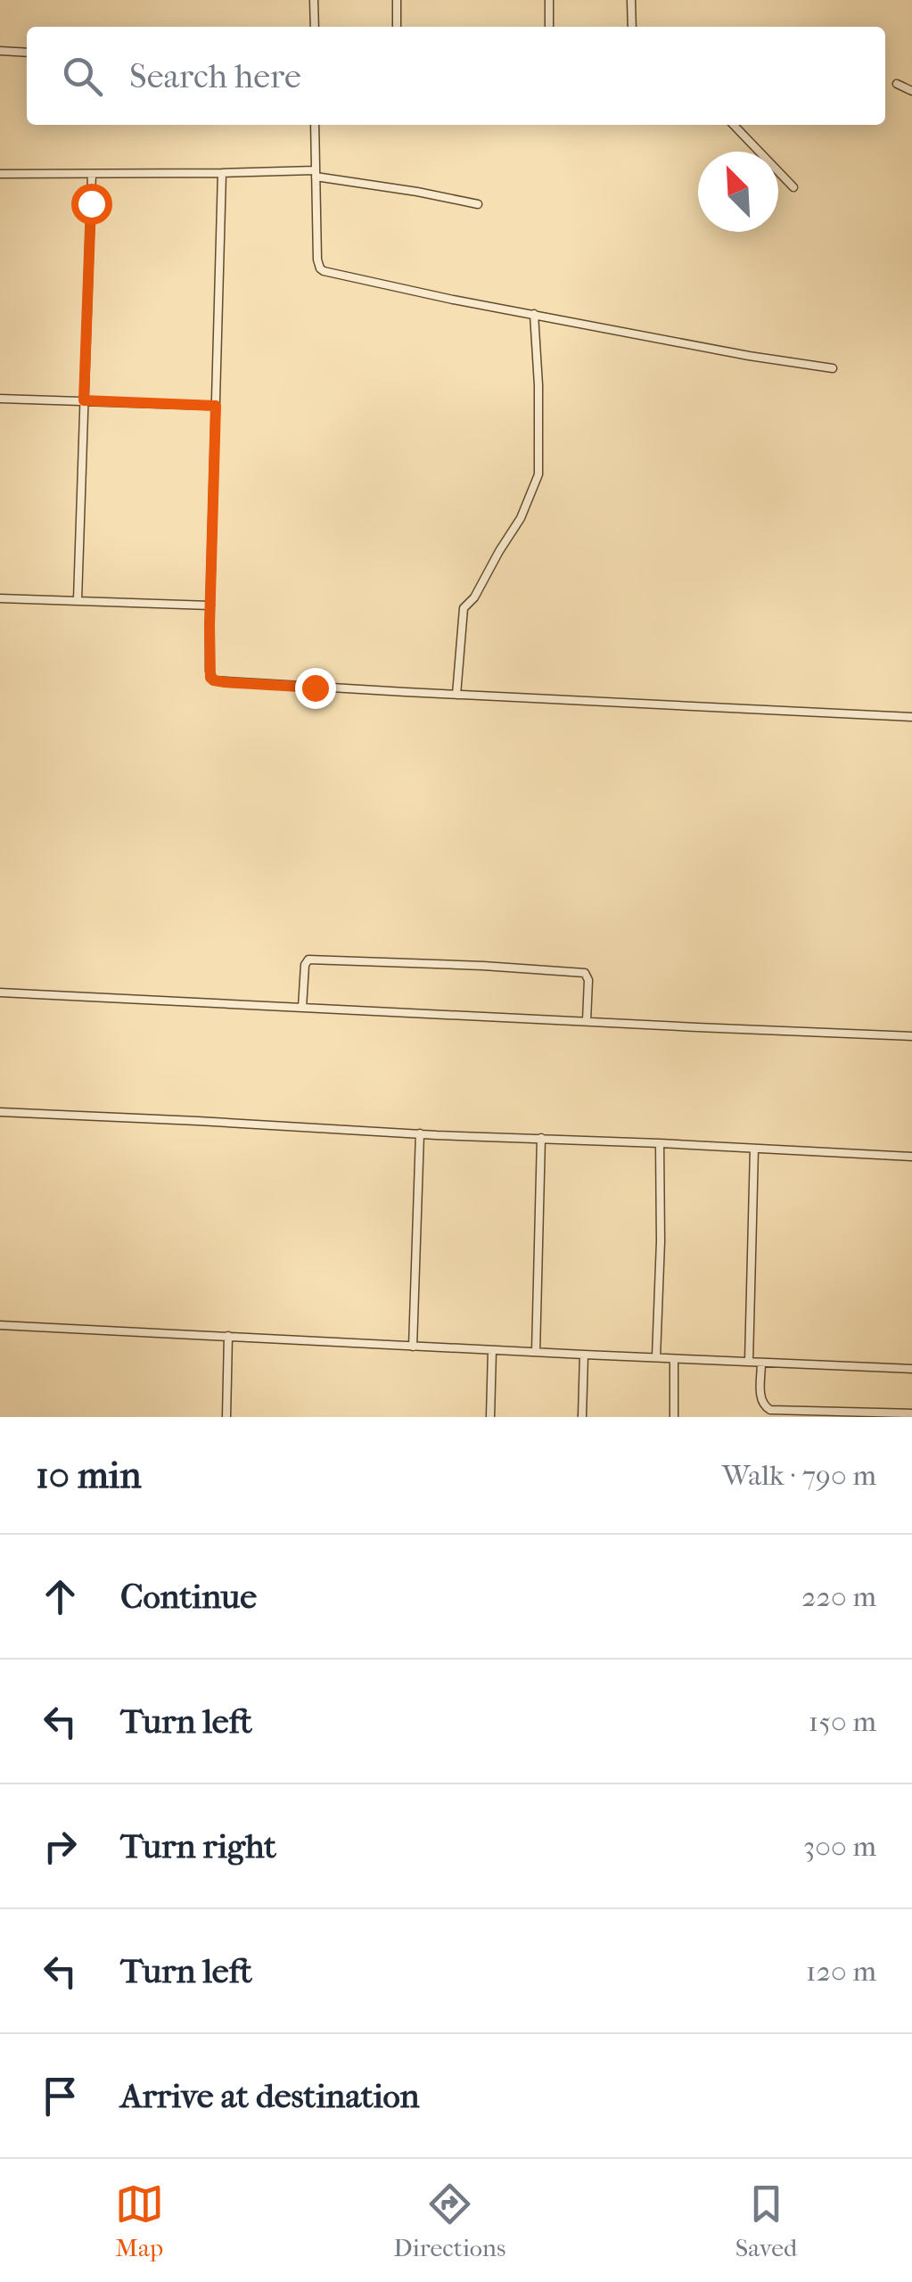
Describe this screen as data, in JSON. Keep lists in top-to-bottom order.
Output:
{
  "north": "top left",
  "page": {
    "search": "Search here",
    "heading": ["10 min", "Walk · 790 m"],
    "list": [
      ["Continue", "220 m"],
      ["Turn left", "150 m"],
      ["Turn right", "300 m"],
      ["Turn left", "120 m"],
      "Arrive at destination"
    ],
    "nav": ["Map", "Directions", "Saved"]
  }
}
